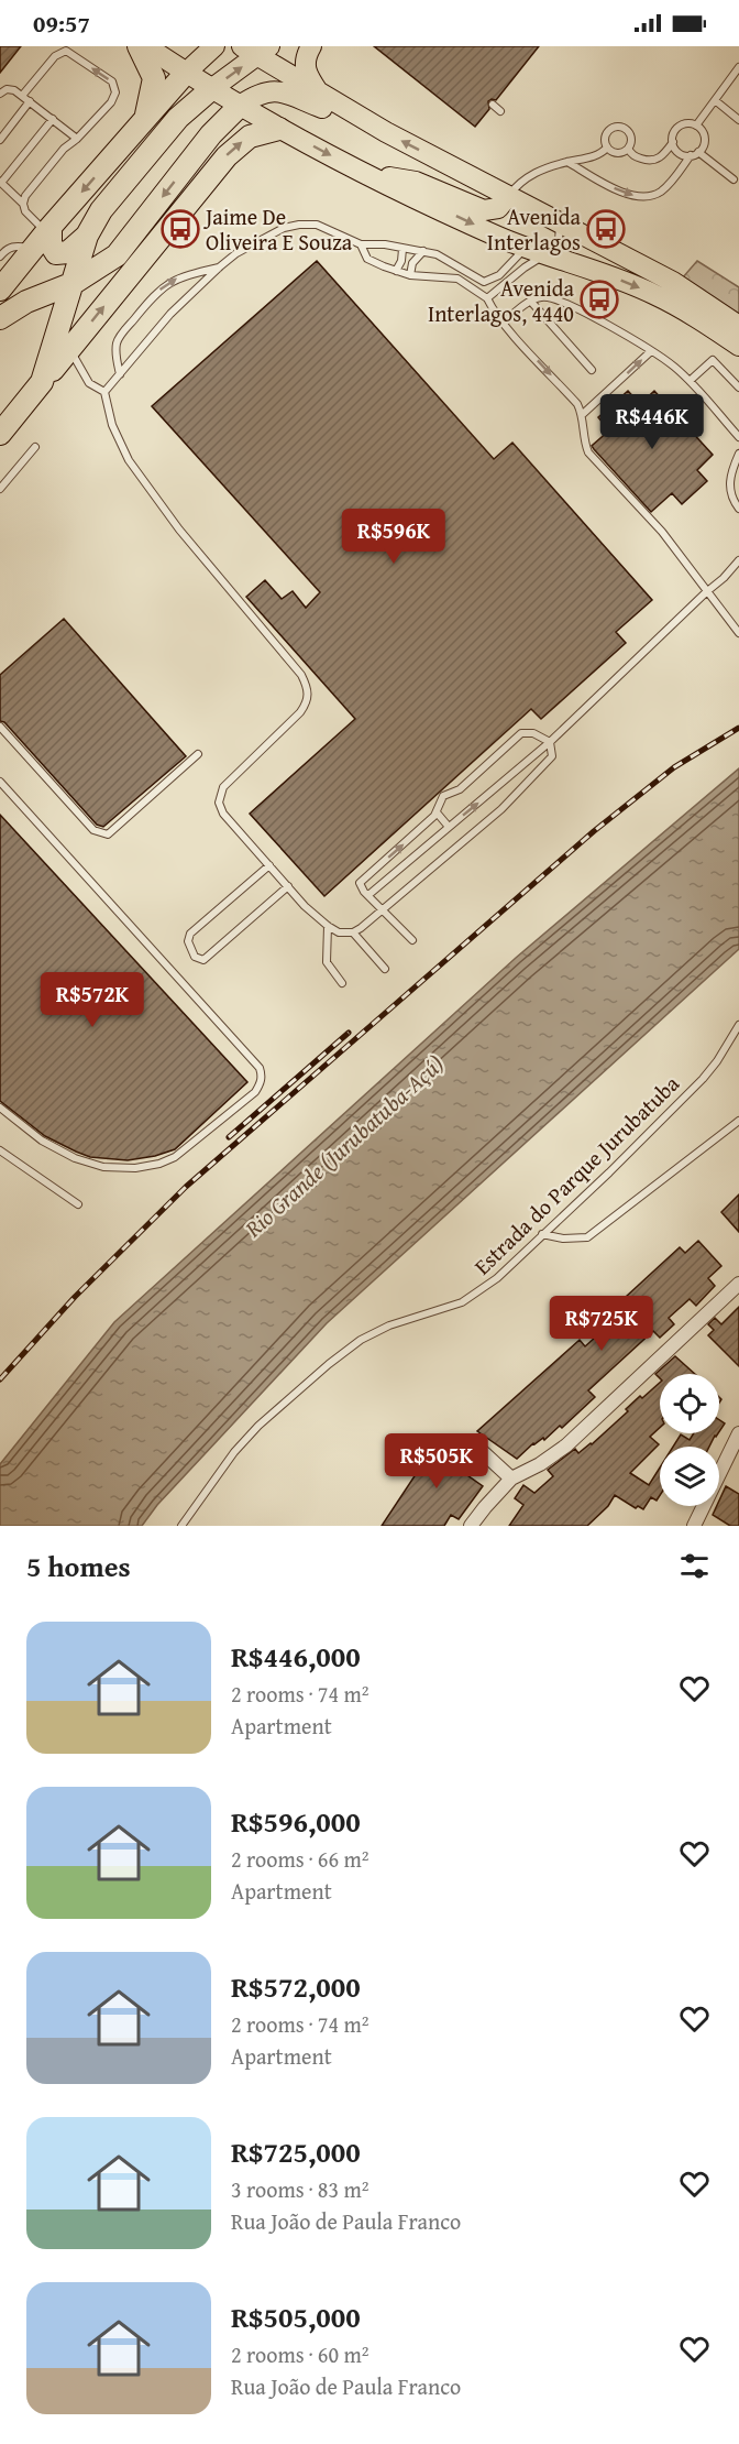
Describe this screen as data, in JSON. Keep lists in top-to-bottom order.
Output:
{
  "streets": {
    "lane": ["Estrada do Parque Jurubatuba"]
  },
  "water": ["Rio Grande (Jurubatuba-Açú)"],
  "places": {
    "bus stop": ["Jaime De Oliveira E Souza", "Avenida Interlagos", "Avenida Interlagos, 4440"]
  },
  "page": {
    "status": "09:57",
    "price": [
      "R$446K",
      "R$596K",
      "R$572K",
      "R$725K",
      "R$505K"
    ],
    "heading": "5 homes",
    "list": [
      {
        "name": "R$446,000",
        "note": "2 rooms · 74 m² · Apartment"
      },
      {
        "name": "R$596,000",
        "note": "2 rooms · 66 m² · Apartment"
      },
      {
        "name": "R$572,000",
        "note": "2 rooms · 74 m² · Apartment"
      },
      {
        "name": "R$725,000",
        "note": "3 rooms · 83 m² · Rua João de Paula Franco"
      },
      {
        "name": "R$505,000",
        "note": "2 rooms · 60 m² · Rua João de Paula Franco"
      }
    ]
  }
}
